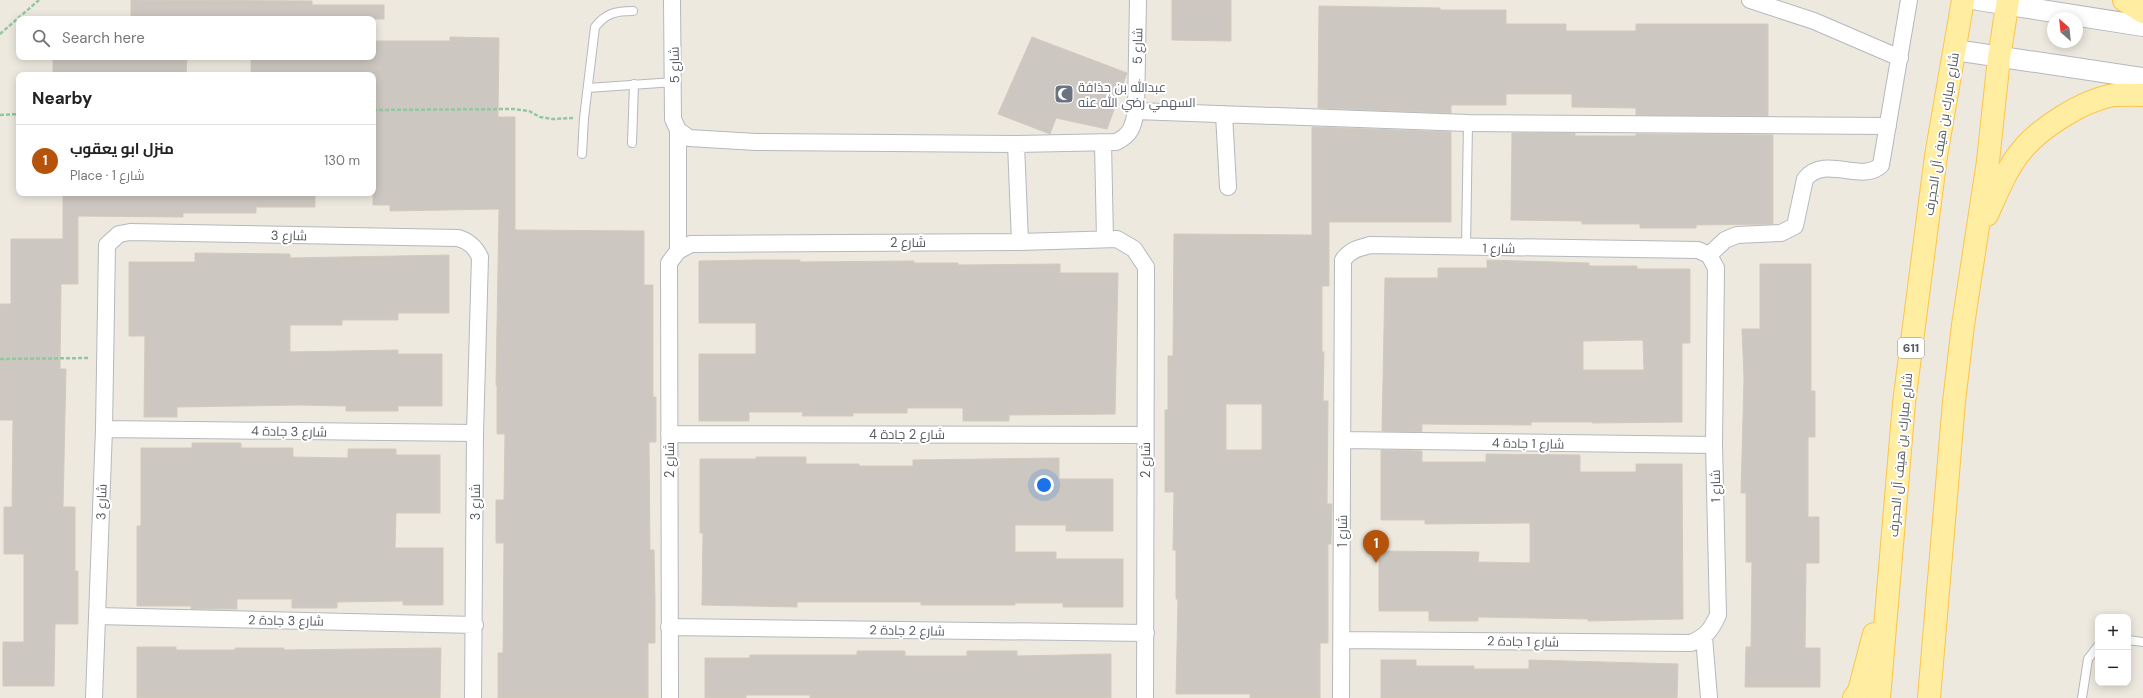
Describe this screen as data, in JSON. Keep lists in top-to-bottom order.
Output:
{
  "streets": {
    "main road": ["شارع مبارك بن هيف آل الحجرف", "611"],
    "street": [
      "شارع 5",
      "شارع 3",
      "شارع 2",
      "شارع 1",
      "شارع 3 جادة 4",
      "شارع 2 جادة 4",
      "شارع 1 جادة 4",
      "شارع 3 جادة 2",
      "شارع 2 جادة 2",
      "شارع 1 جادة 2"
    ]
  },
  "crossings": [
    ["شارع 5", "شارع 2"],
    ["شارع 3", "شارع 3 جادة 4"],
    ["شارع 3", "شارع 3 جادة 2"],
    ["شارع 2", "شارع 2 جادة 4"],
    ["شارع 2", "شارع 2 جادة 2"],
    ["شارع 1", "شارع 1 جادة 4"],
    ["شارع 1", "شارع 1 جادة 2"]
  ],
  "places": {
    "mosque": ["عبدالله بن حذافة السهمي رضي الله عنه"]
  },
  "north": "top left",
  "page": {
    "search": "Search here",
    "heading": "Nearby",
    "list": [
      {
        "mark": "1",
        "name": "منزل ابو يعقوب",
        "note": "Place · شارع 1",
        "value": "130 m"
      }
    ],
    "pins": "1",
    "map_buttons": ["+", "−"]
  }
}
